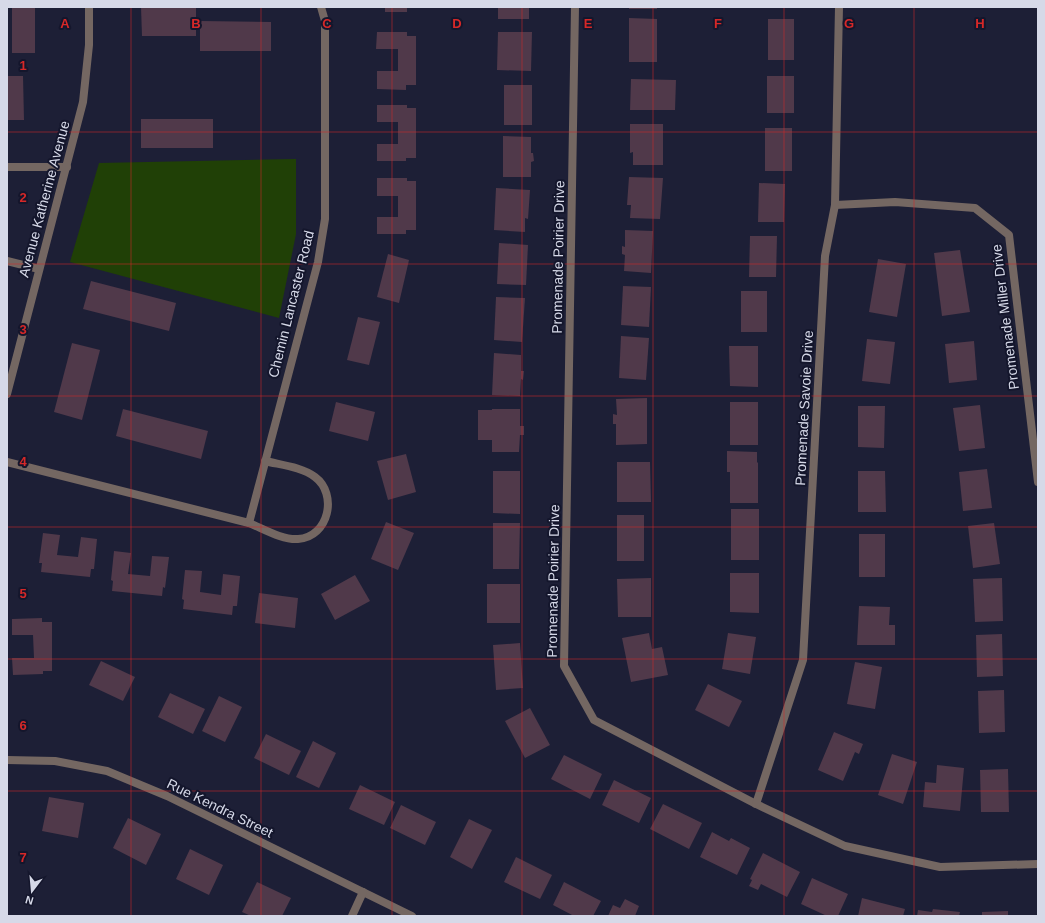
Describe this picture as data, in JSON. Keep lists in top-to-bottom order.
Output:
{
  "streets": {
    "street": [
      "Avenue Katherine Avenue",
      "Promenade Poirier Drive",
      "Chemin Lancaster Road",
      "Promenade Miller Drive",
      "Promenade Savoie Drive",
      "Rue Kendra Street"
    ]
  },
  "crossings": [
    ["Promenade Poirier Drive", "Promenade Savoie Drive"],
    ["Promenade Miller Drive", "Promenade Savoie Drive"]
  ],
  "north": "bottom",
  "grid": {
    "columns": [
      "A",
      "B",
      "C",
      "D",
      "E",
      "F",
      "G",
      "H"
    ],
    "rows": [
      "1",
      "2",
      "3",
      "4",
      "5",
      "6",
      "7"
    ]
  }
}
